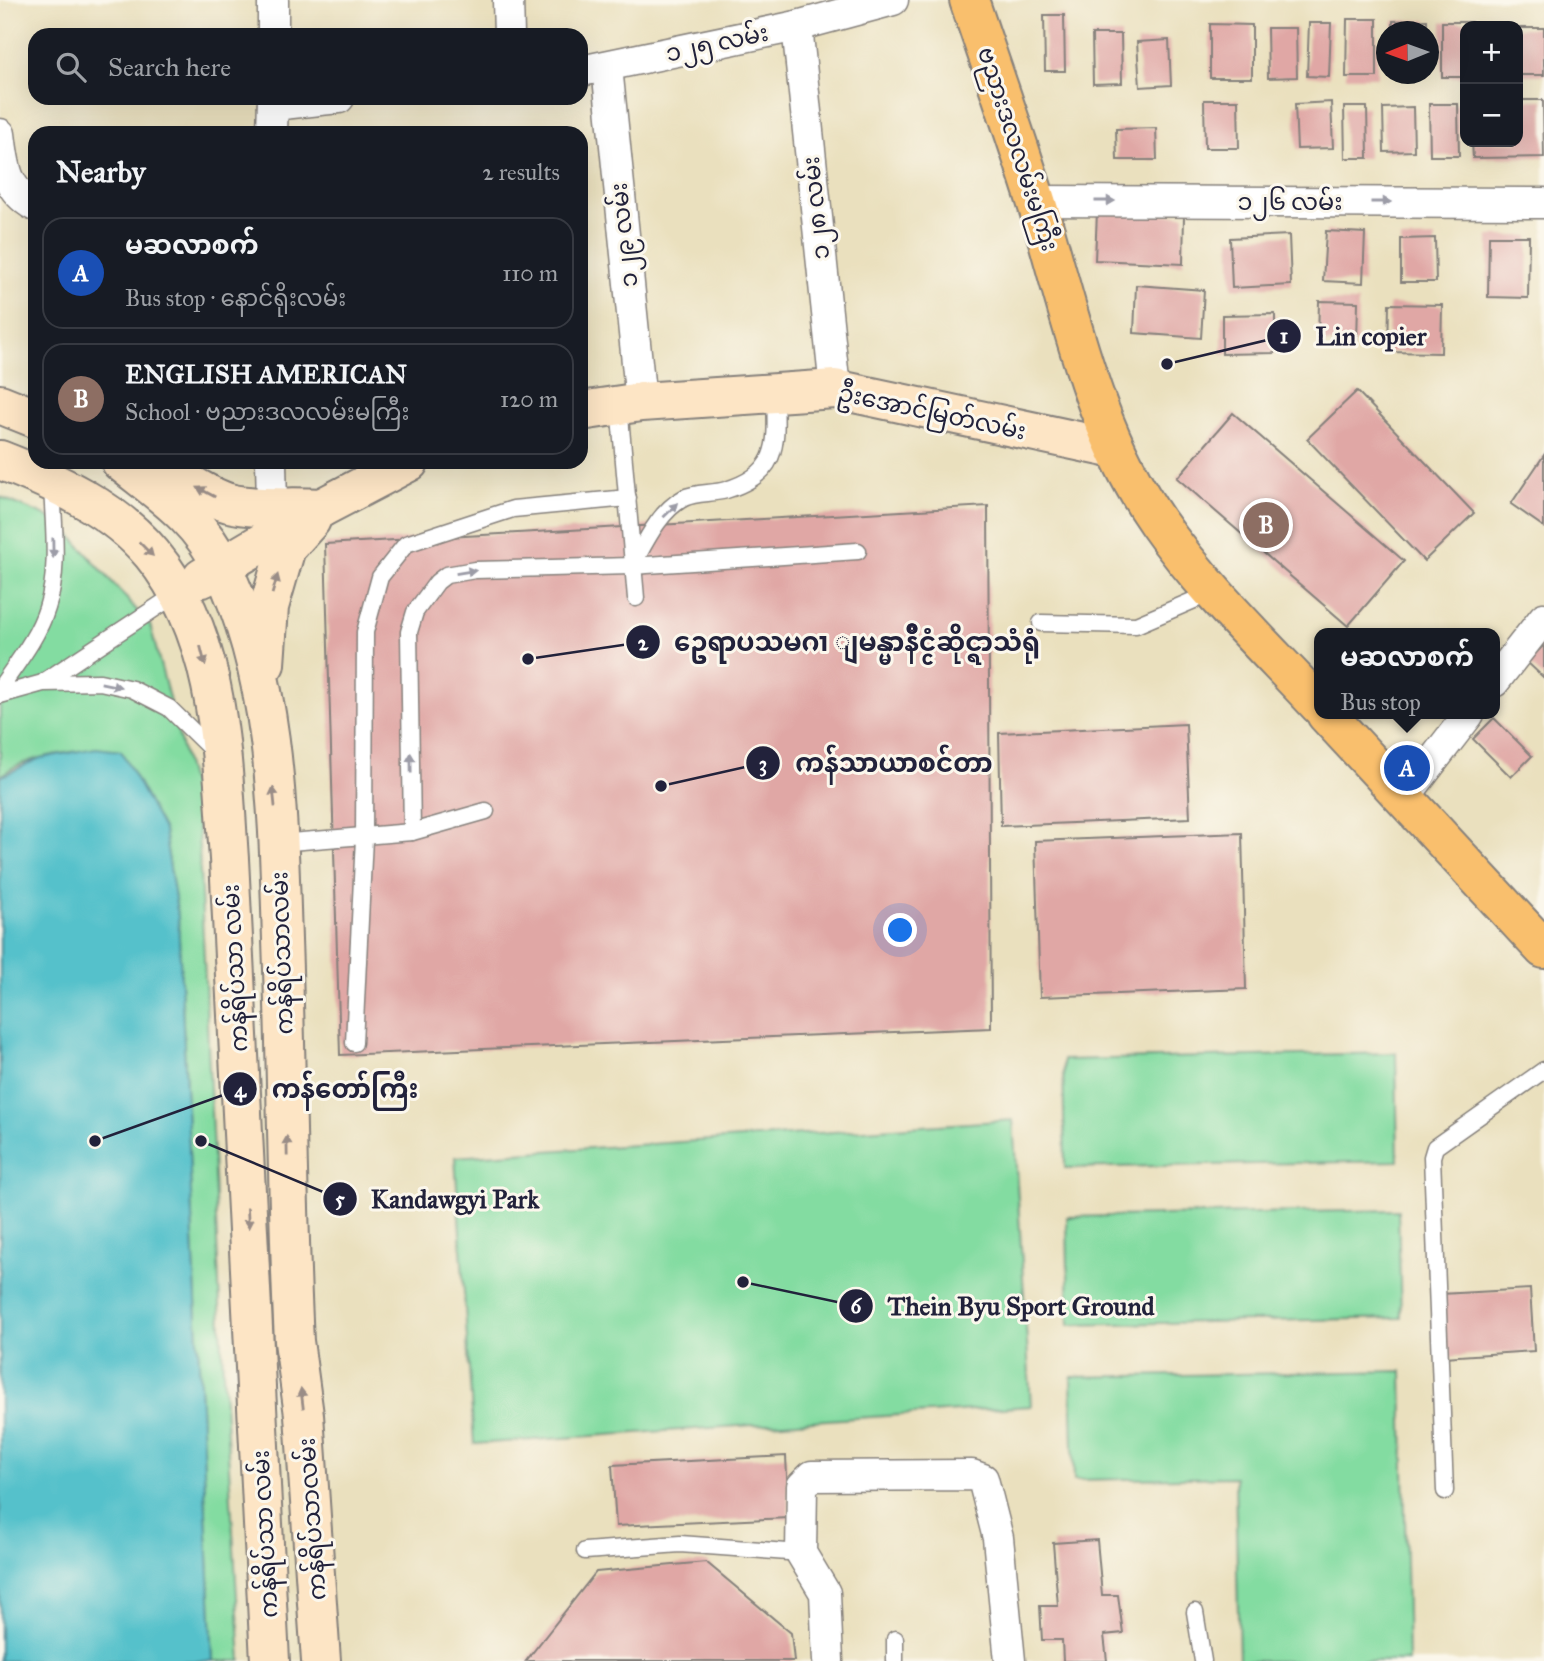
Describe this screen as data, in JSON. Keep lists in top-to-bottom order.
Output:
{
  "streets": {
    "main road": [
      "ဗညားဒလလမ်းမကြီး",
      "ဦးအောင်မြတ်လမ်း",
      "ကန်ရိပ်သာလမ်း",
      "ကန်ရိပ်သာ လမ်း"
    ],
    "street": [
      "၁၂၅ လမ်း",
      "၁၂၆ လမ်း",
      "၁၂၈ လမ်း",
      "၁၂၉ လမ်း"
    ]
  },
  "crossings": [
    ["၁၂၅ လမ်း", "၁၂၈ လမ်း"],
    ["၁၂၅ လမ်း", "၁၂၉ လမ်း"],
    ["ဗညားဒလလမ်းမကြီး", "၁၂၆ လမ်း"],
    ["ဗညားဒလလမ်းမကြီး", "ဦးအောင်မြတ်လမ်း"],
    ["၁၂၈ လမ်း", "ဦးအောင်မြတ်လမ်း"],
    ["၁၂၉ လမ်း", "ဦးအောင်မြတ်လမ်း"]
  ],
  "one_way": ["၁၂၆ လမ်း", "ကန်ရိပ်သာလမ်း", "ကန်ရိပ်သာ လမ်း"],
  "places": [
    "Lin copier",
    "ဥေရာပသမဂၢ ျမန္မာနိဳင္ငံဆိုင္ရာသံရုံ",
    "ကန်သာယာစင်တာ",
    "ကန်တော်ကြီး",
    "Kandawgyi Park",
    "Thein Byu Sport Ground"
  ],
  "north": "left",
  "page": {
    "map_buttons": ["+", "−"],
    "search": "Search here",
    "heading": ["Nearby", "2 results"],
    "list": [
      {
        "mark": "A",
        "name": "မဆလာစက်",
        "note": "Bus stop · နောင်ရိုးလမ်း",
        "value": "110 m"
      },
      {
        "mark": "B",
        "name": "ENGLISH AMERICAN",
        "note": "School · ဗညားဒလလမ်းမကြီး",
        "value": "120 m"
      }
    ],
    "pins": ["B", "A"],
    "popup": ["မဆလာစက်", "Bus stop"]
  }
}
